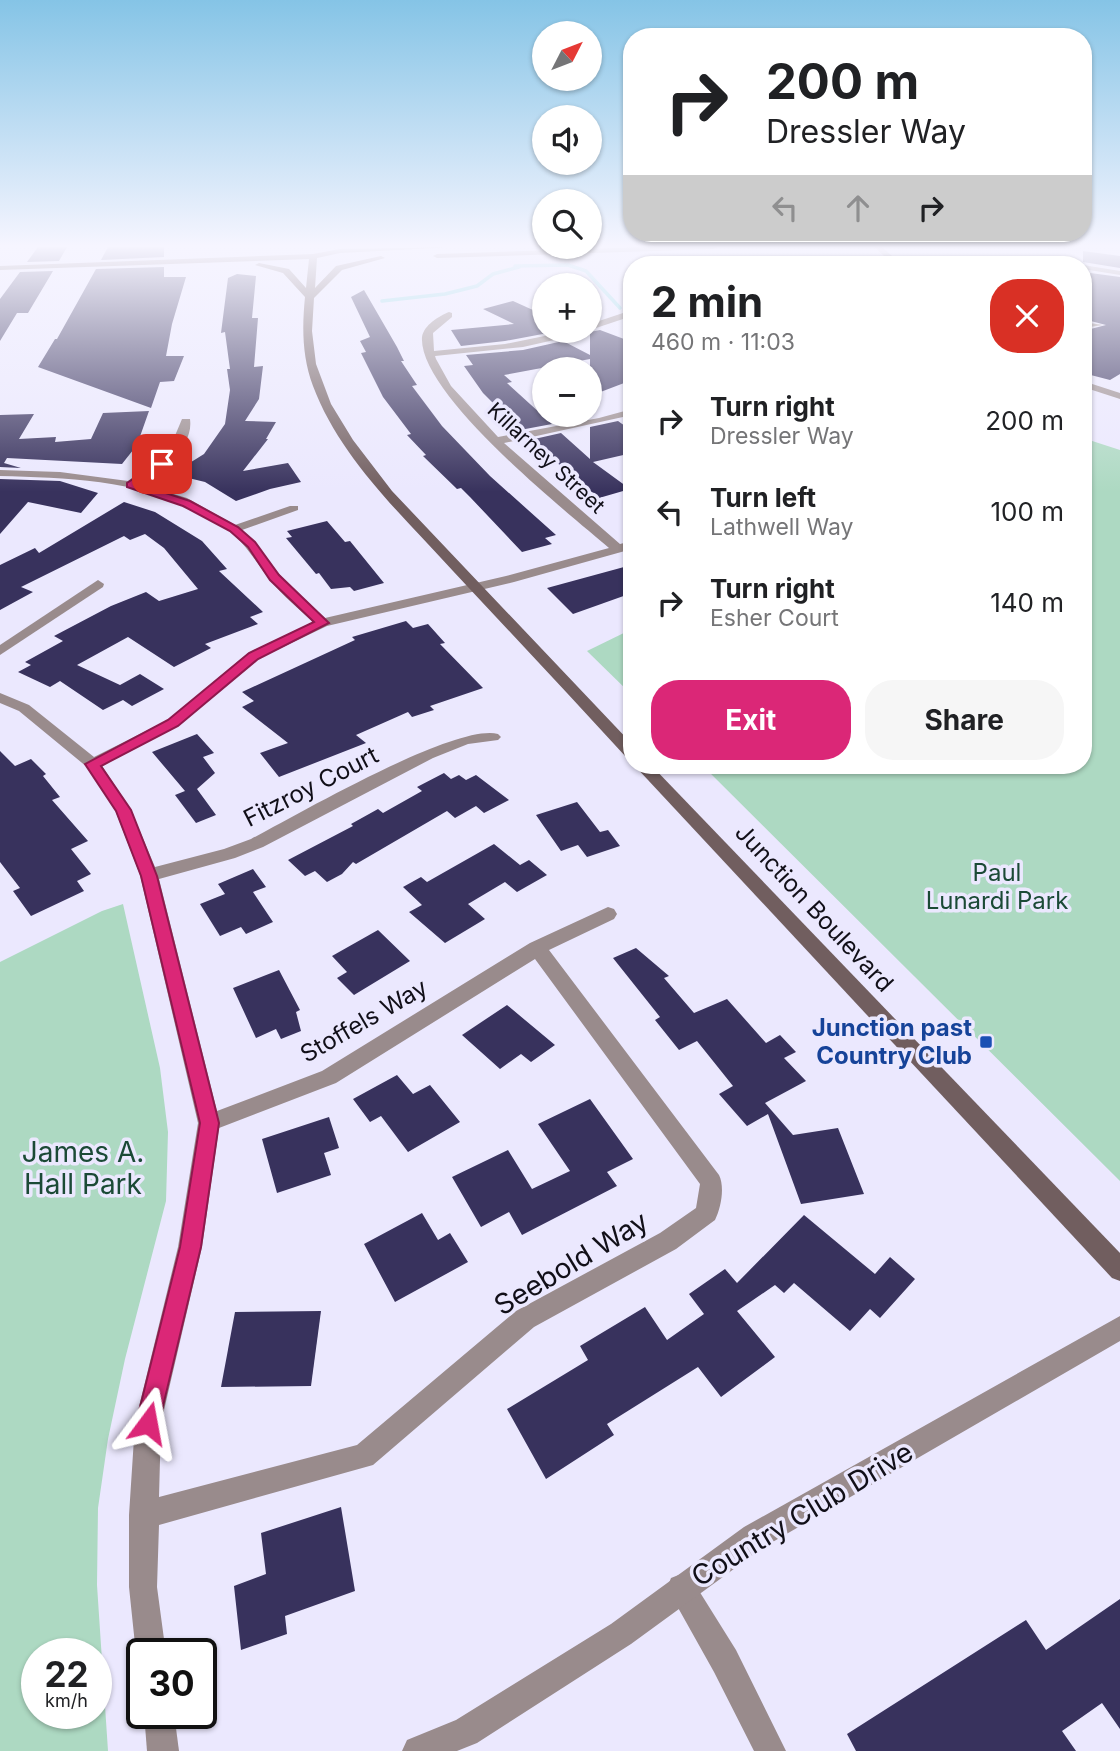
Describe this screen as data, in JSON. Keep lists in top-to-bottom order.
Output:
{
  "streets": {
    "main road": ["Junction Boulevard"],
    "street": [
      "Killarney Street",
      "Fitzroy Court",
      "Stoffels Way",
      "Seebold Way",
      "Country Club Drive"
    ]
  },
  "crossings": [
    ["Stoffels Way", "Seebold Way"]
  ],
  "parks": ["Paul Lunardi Park", "James A. Hall Park"],
  "places": {
    "transit": ["Junction past Country Club"]
  },
  "north": "top right",
  "page": {
    "map_buttons": ["+", "−"],
    "turn": ["200 m", "Dressler Way"],
    "heading": ["2 min", "460 m · 11:03"],
    "list": [
      {
        "name": "Turn right",
        "note": "Dressler Way",
        "value": "200 m"
      },
      {
        "name": "Turn left",
        "note": "Lathwell Way",
        "value": "100 m"
      },
      {
        "name": "Turn right",
        "note": "Esher Court",
        "value": "140 m"
      }
    ],
    "buttons": ["Exit", "Share"],
    "speed": "22 km/h",
    "limit": "30"
  }
}
